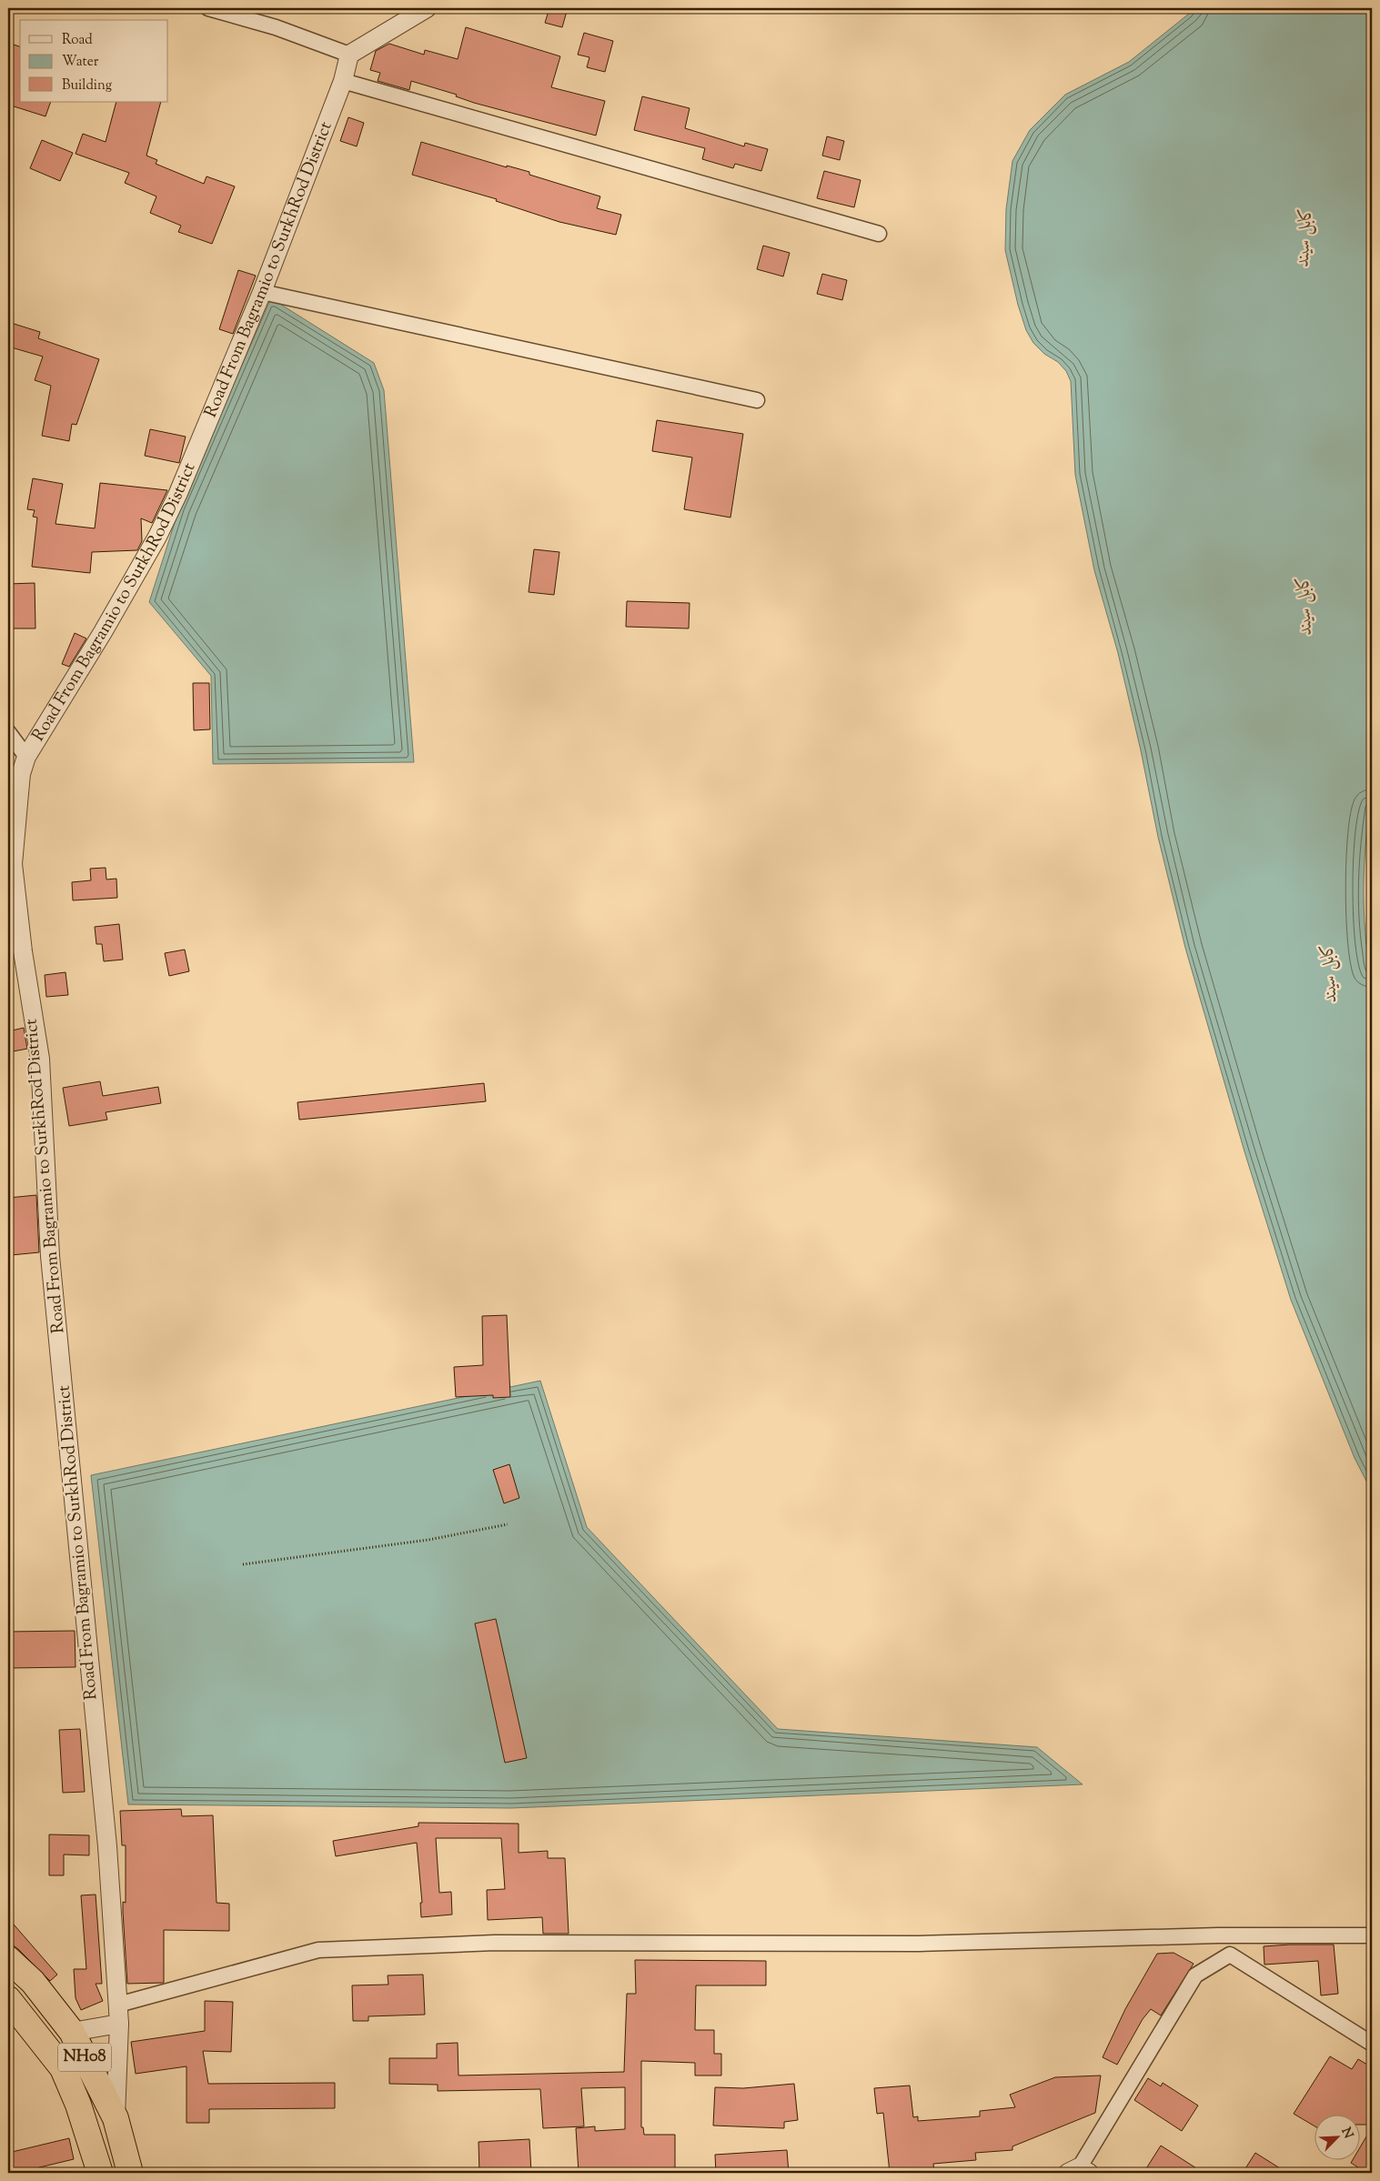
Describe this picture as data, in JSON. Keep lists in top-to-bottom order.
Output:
{
  "streets": {
    "highway": ["NH08"],
    "street": ["Road From Bagramio to SurkhRod District"]
  },
  "crossings": [
    ["Road From Bagramio to SurkhRod District", "NH08"]
  ],
  "water": ["کابل سيند"],
  "legend": ["Road", "Water", "Building"],
  "north": "top right"
}
